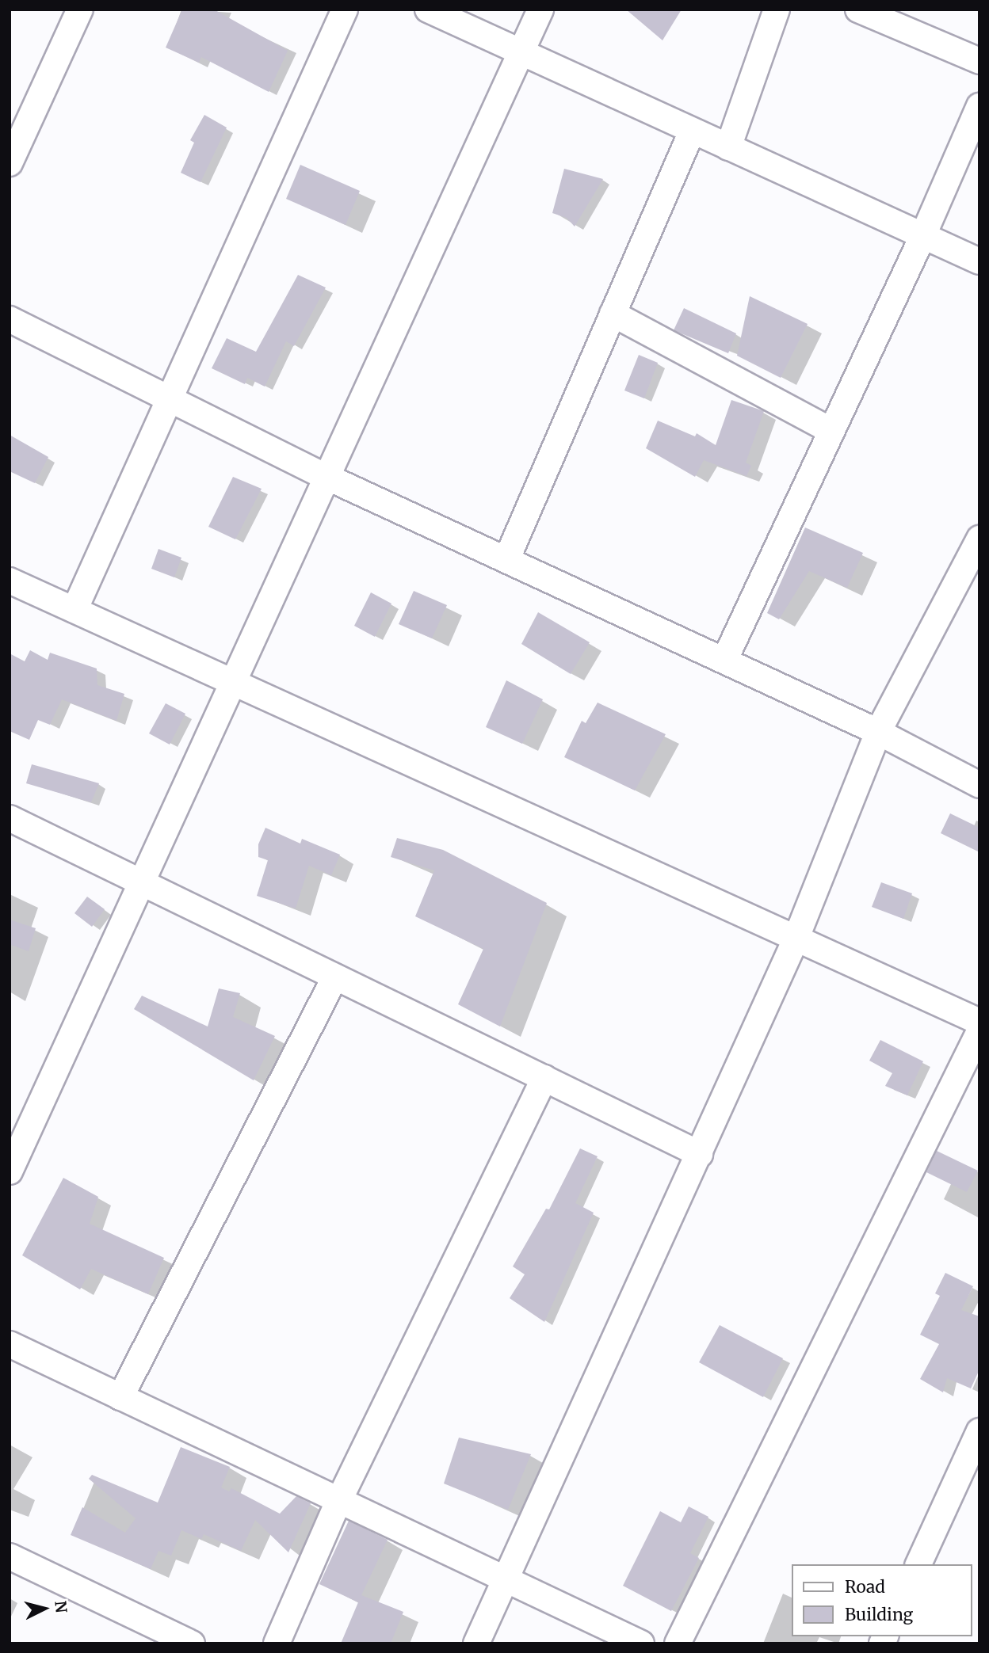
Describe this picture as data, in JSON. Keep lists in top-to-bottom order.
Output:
{
  "legend": ["Road", "Building"],
  "north": "right"
}
